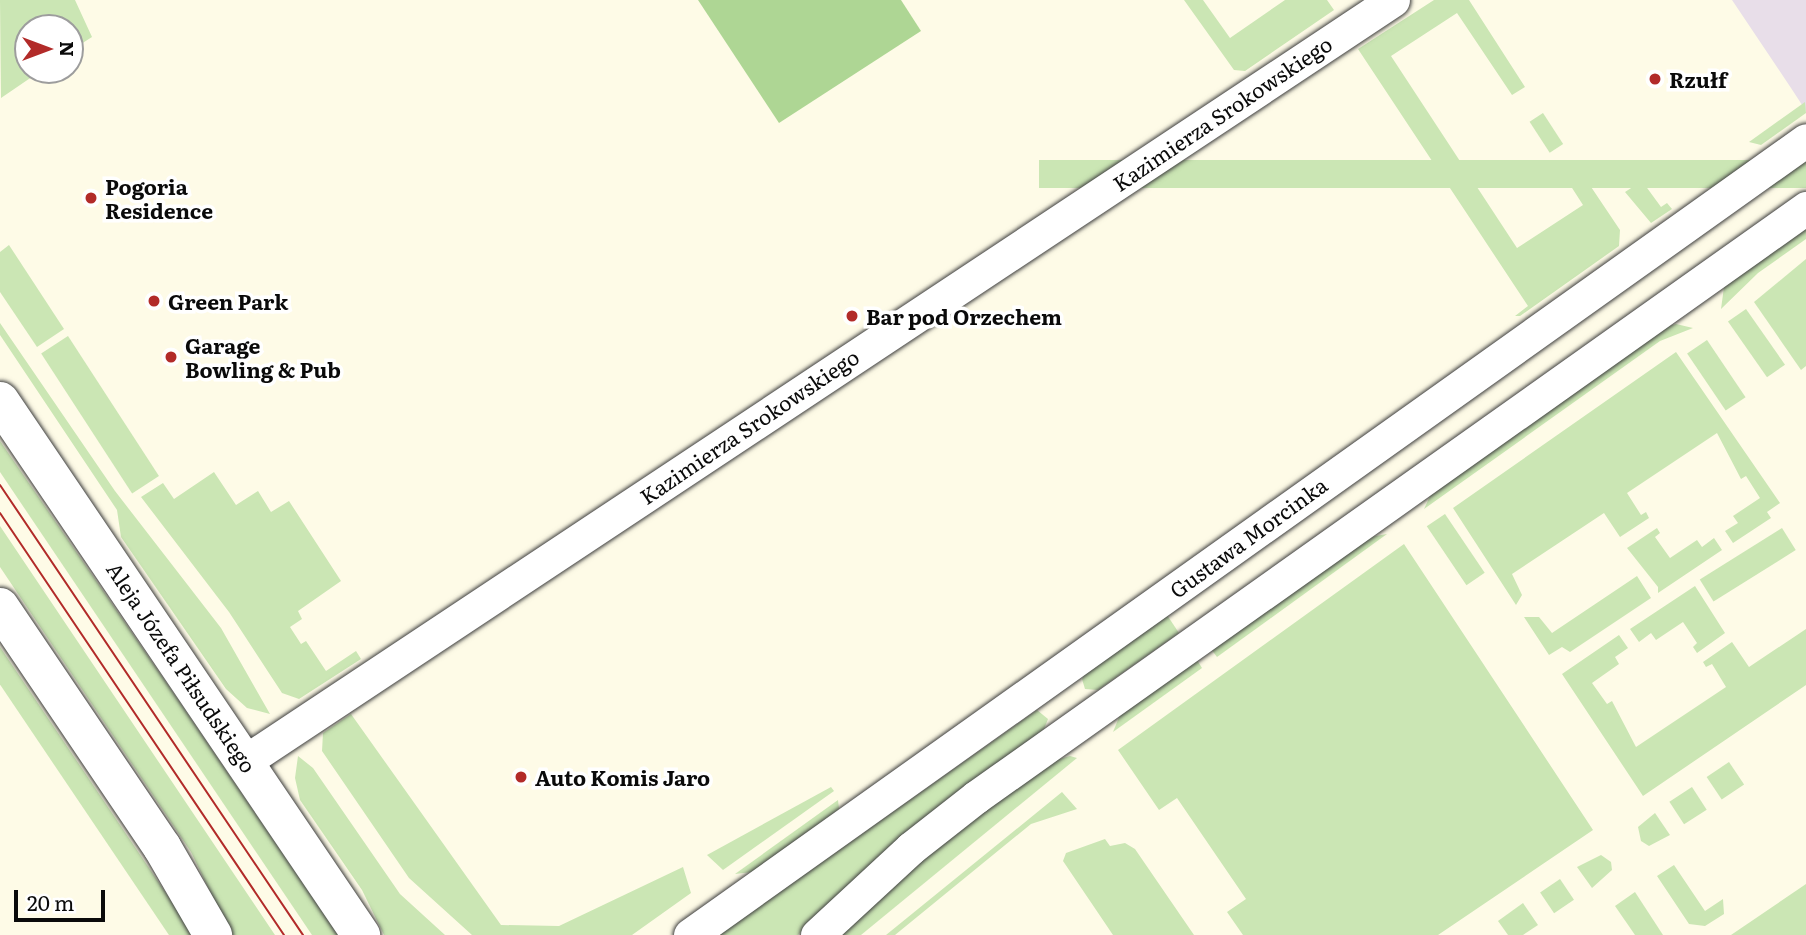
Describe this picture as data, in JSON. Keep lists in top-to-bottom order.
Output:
{
  "streets": {
    "street": ["Kazimierza Srokowskiego", "Gustawa Morcinka", "Aleja Józefa Piłsudskiego"]
  },
  "crossings": [
    ["Kazimierza Srokowskiego", "Aleja Józefa Piłsudskiego"]
  ],
  "places": [
    "Rzułf",
    "Pogoria Residence",
    "Green Park",
    "Bar pod Orzechem",
    "Garage Bowling & Pub",
    "Auto Komis Jaro"
  ],
  "scale_bar": "20 m",
  "north": "right"
}
